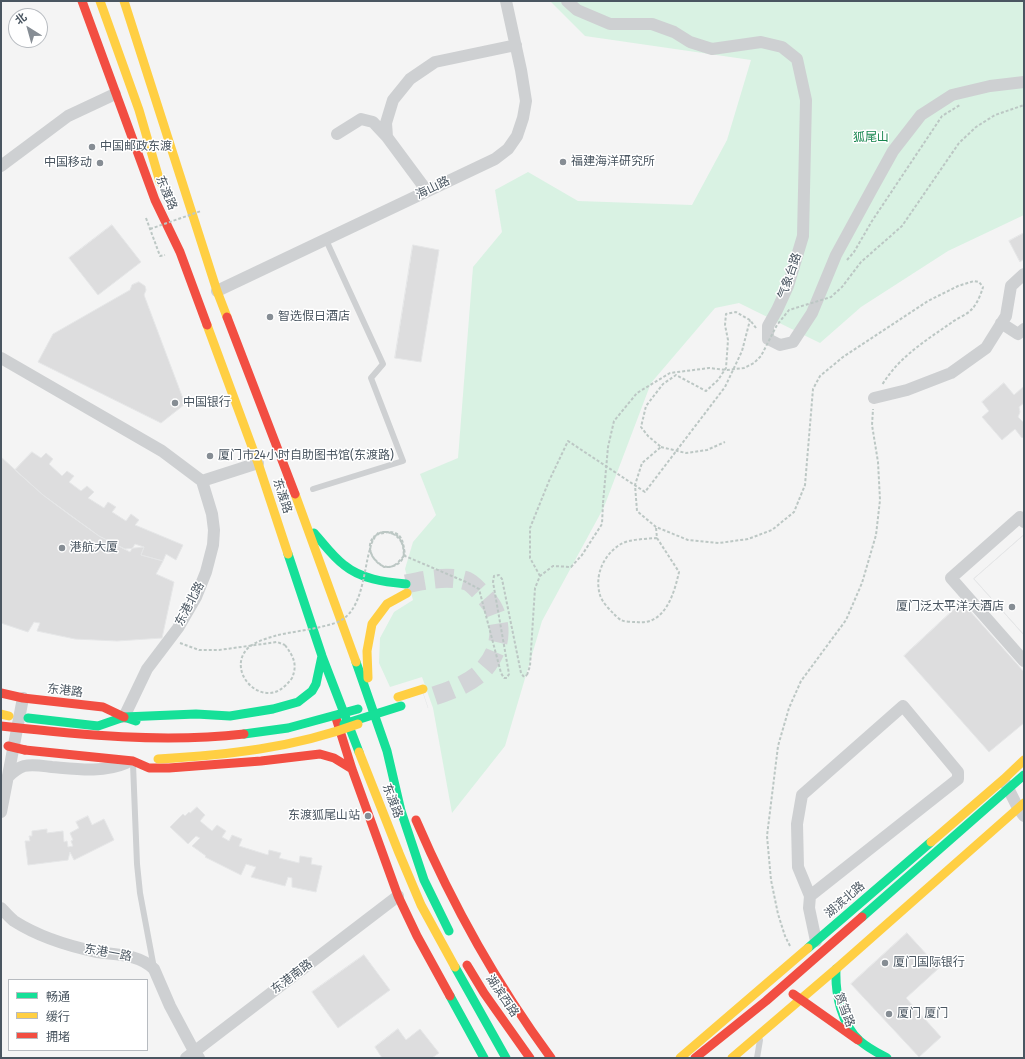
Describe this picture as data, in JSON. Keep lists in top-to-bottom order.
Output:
{
  "streets": {
    "main road": [
      "东渡路",
      "东港路",
      "湖滨北路",
      "湖滨西路",
      "筼筜路"
    ],
    "street": [
      "海山路",
      "气象台路",
      "东港北路",
      "东港一路",
      "东港南路"
    ]
  },
  "crossings": [
    ["海山路", "东渡路"],
    ["东渡路", "湖滨西路"],
    ["东港北路", "东港路"]
  ],
  "parks": ["狐尾山"],
  "places": [
    "中国邮政东渡",
    "福建海洋研究所",
    "中国移动",
    "智选假日酒店",
    "中国银行",
    "厦门市24小时自助图书馆(东渡路)",
    "港航大厦",
    "厦门泛太平洋大酒店",
    "东渡狐尾山站",
    "厦门国际银行",
    "厦门 厦门"
  ],
  "legend": ["畅通", "缓行", "拥堵"],
  "north": "top left"
}
